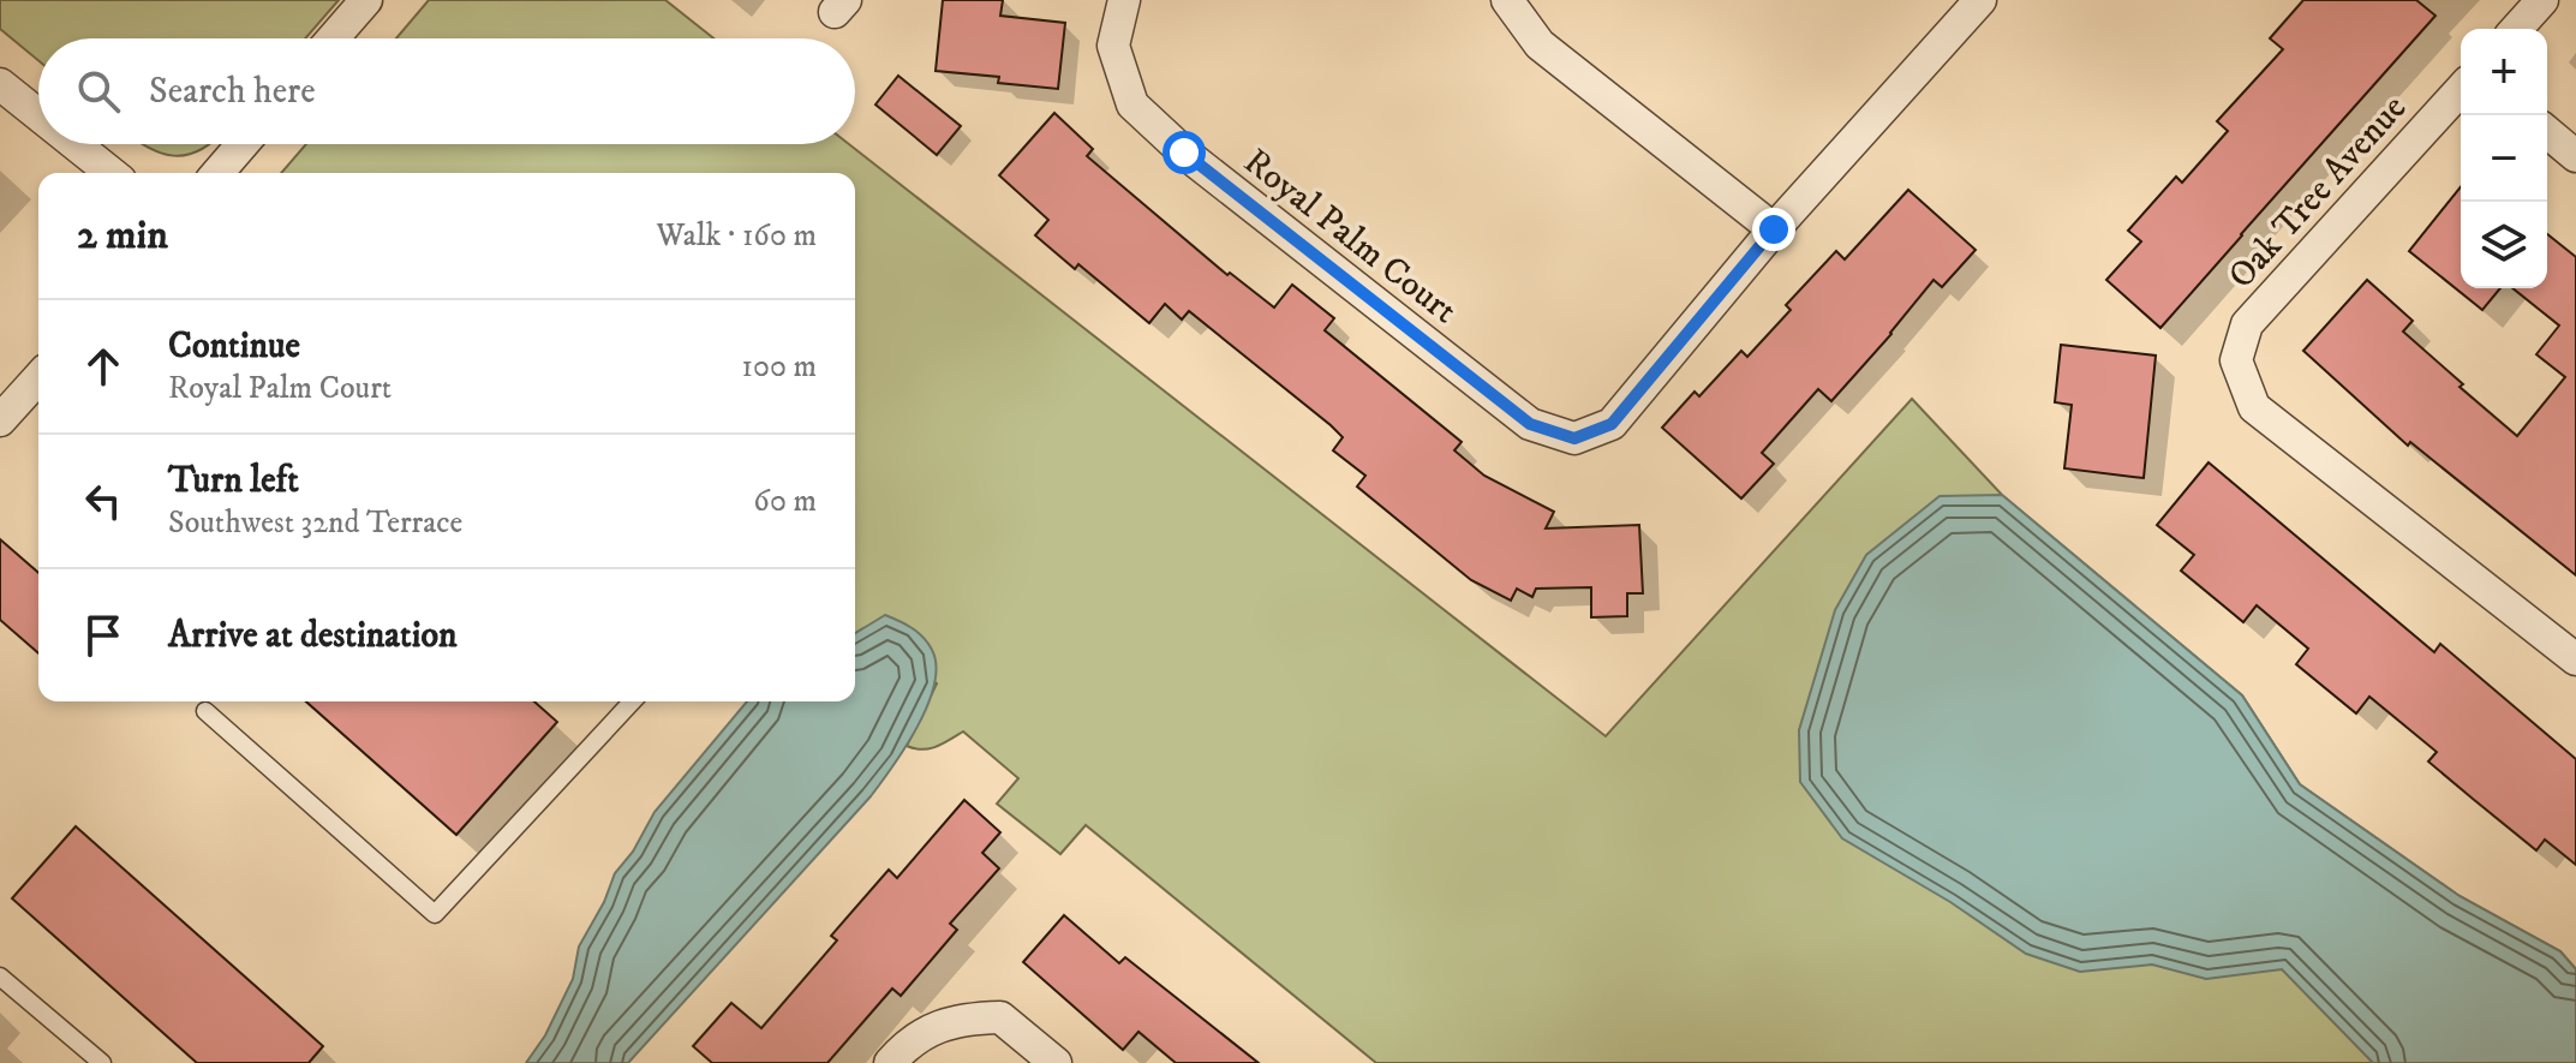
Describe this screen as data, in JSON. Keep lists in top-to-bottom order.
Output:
{
  "streets": {
    "street": ["Oak Tree Avenue", "Royal Palm Court"]
  },
  "page": {
    "map_buttons": ["+", "−"],
    "search": "Search here",
    "heading": ["2 min", "Walk · 160 m"],
    "list": [
      ["Continue", "Royal Palm Court", "100 m"],
      ["Turn left", "Southwest 32nd Terrace", "60 m"],
      "Arrive at destination"
    ]
  }
}
